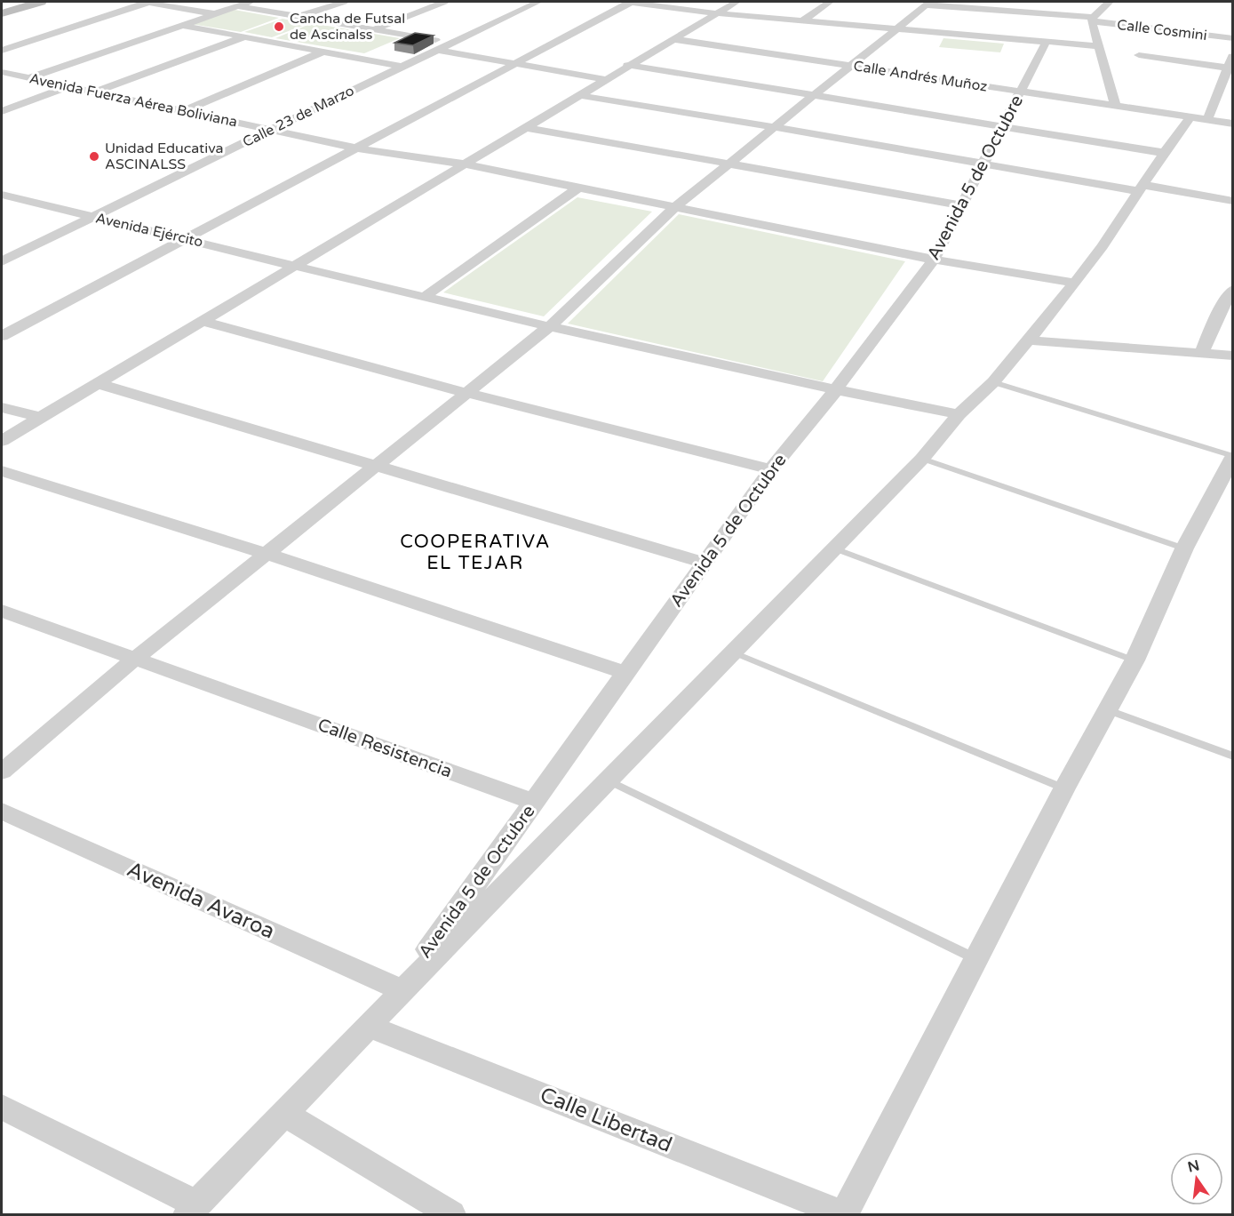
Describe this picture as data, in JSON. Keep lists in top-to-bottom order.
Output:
{
  "streets": {
    "street": [
      "Calle Cosmini",
      "Calle Andrés Muñoz",
      "Avenida Fuerza Aérea Boliviana",
      "Calle 23 de Marzo",
      "Avenida 5 de Octubre",
      "Avenida Ejército",
      "Calle Resistencia",
      "Avenida Avaroa",
      "Calle Libertad"
    ]
  },
  "crossings": [
    ["Calle Andrés Muñoz", "Avenida 5 de Octubre"],
    ["Avenida Fuerza Aérea Boliviana", "Calle 23 de Marzo"],
    ["Avenida Fuerza Aérea Boliviana", "Avenida 5 de Octubre"],
    ["Calle 23 de Marzo", "Avenida Ejército"],
    ["Avenida 5 de Octubre", "Avenida Ejército"],
    ["Avenida 5 de Octubre", "Calle Resistencia"],
    ["Avenida 5 de Octubre", "Avenida Avaroa"],
    ["Avenida 5 de Octubre", "Calle Libertad"],
    ["Avenida Avaroa", "Calle Libertad"]
  ],
  "districts": ["COOPERATIVA EL TEJAR"],
  "places": ["Cancha de Futsal de Ascinalss", "Unidad Educativa ASCINALSS"],
  "north": "top"
}
